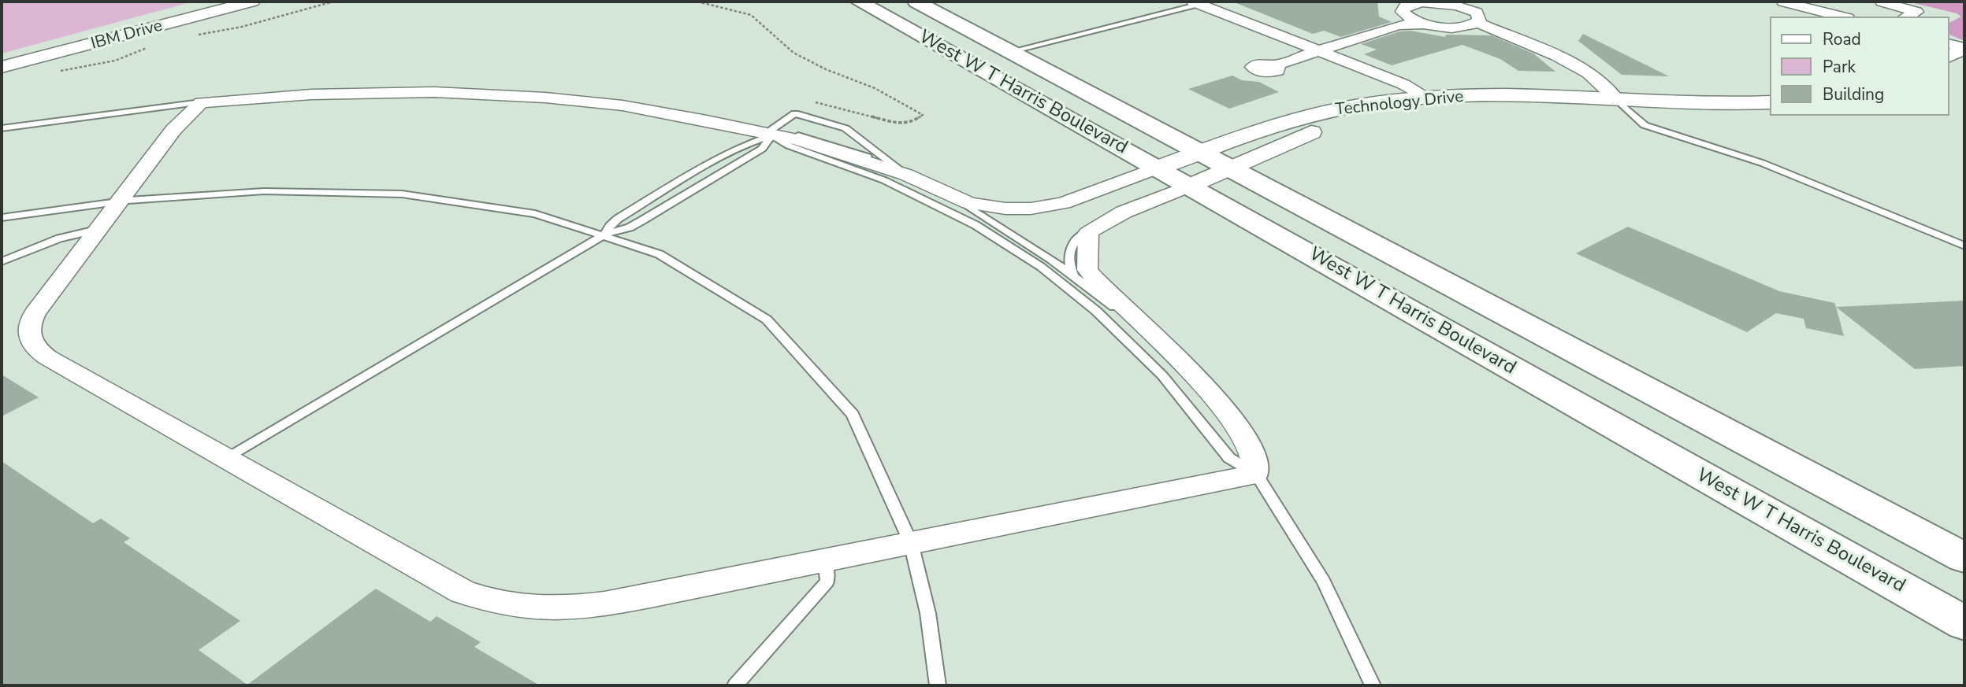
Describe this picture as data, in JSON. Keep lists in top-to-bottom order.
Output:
{
  "streets": {
    "main road": ["West W T Harris Boulevard"],
    "street": ["IBM Drive", "Technology Drive"]
  },
  "crossings": [
    ["West W T Harris Boulevard", "Technology Drive"]
  ],
  "legend": ["Road", "Park", "Building"]
}
